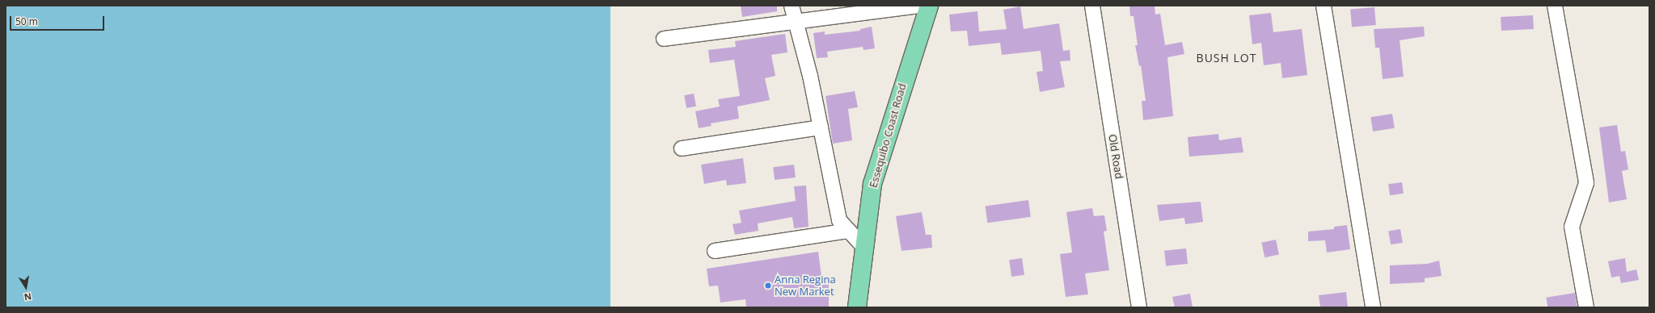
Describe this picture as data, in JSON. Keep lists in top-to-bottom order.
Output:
{
  "streets": {
    "main road": ["Essequibo Coast Road"],
    "street": ["Old Road"]
  },
  "districts": ["BUSH LOT"],
  "places": ["Anna Regina New Market"],
  "scale_bar": "50 m",
  "north": "bottom"
}
